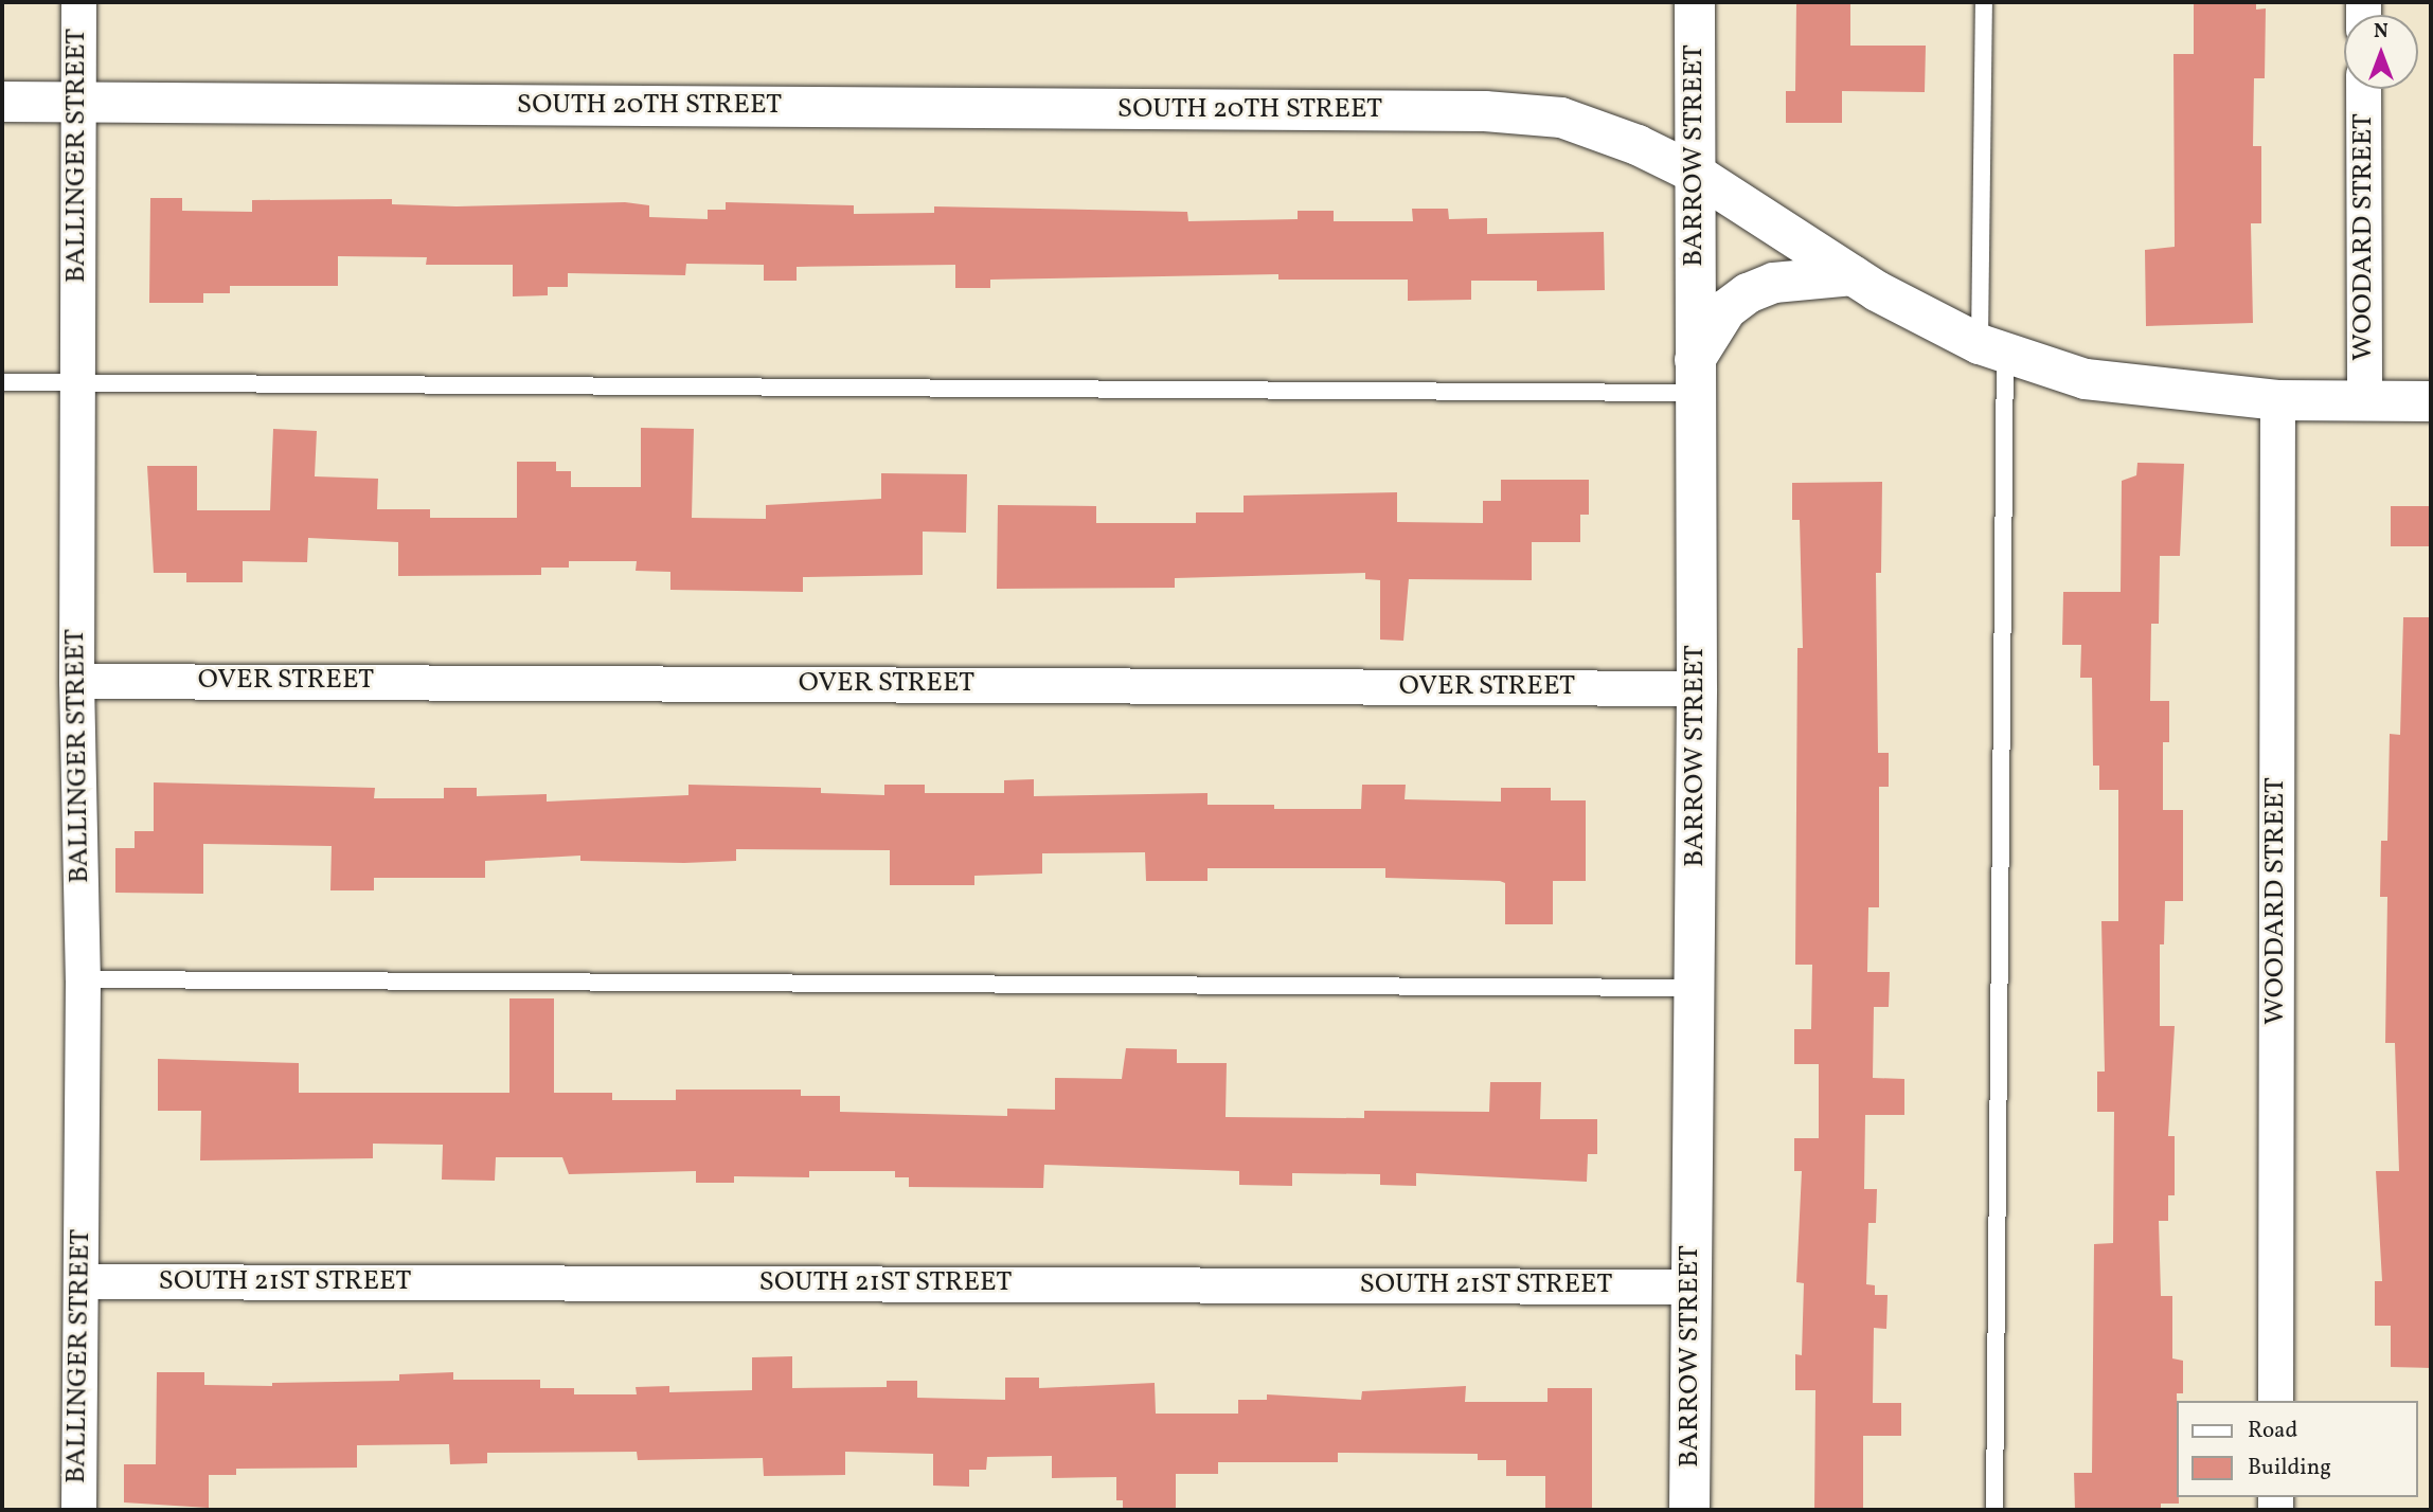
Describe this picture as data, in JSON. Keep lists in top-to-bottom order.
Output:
{
  "streets": {
    "street": [
      "SOUTH 20TH STREET",
      "BALLINGER STREET",
      "BARROW STREET",
      "WOODARD STREET",
      "OVER STREET",
      "SOUTH 21ST STREET"
    ]
  },
  "crossings": [
    ["SOUTH 20TH STREET", "BALLINGER STREET"],
    ["SOUTH 20TH STREET", "BARROW STREET"],
    ["SOUTH 20TH STREET", "WOODARD STREET"],
    ["BALLINGER STREET", "OVER STREET"],
    ["BALLINGER STREET", "SOUTH 21ST STREET"],
    ["BARROW STREET", "OVER STREET"],
    ["BARROW STREET", "SOUTH 21ST STREET"]
  ],
  "legend": ["Road", "Building"],
  "north": "top"
}
